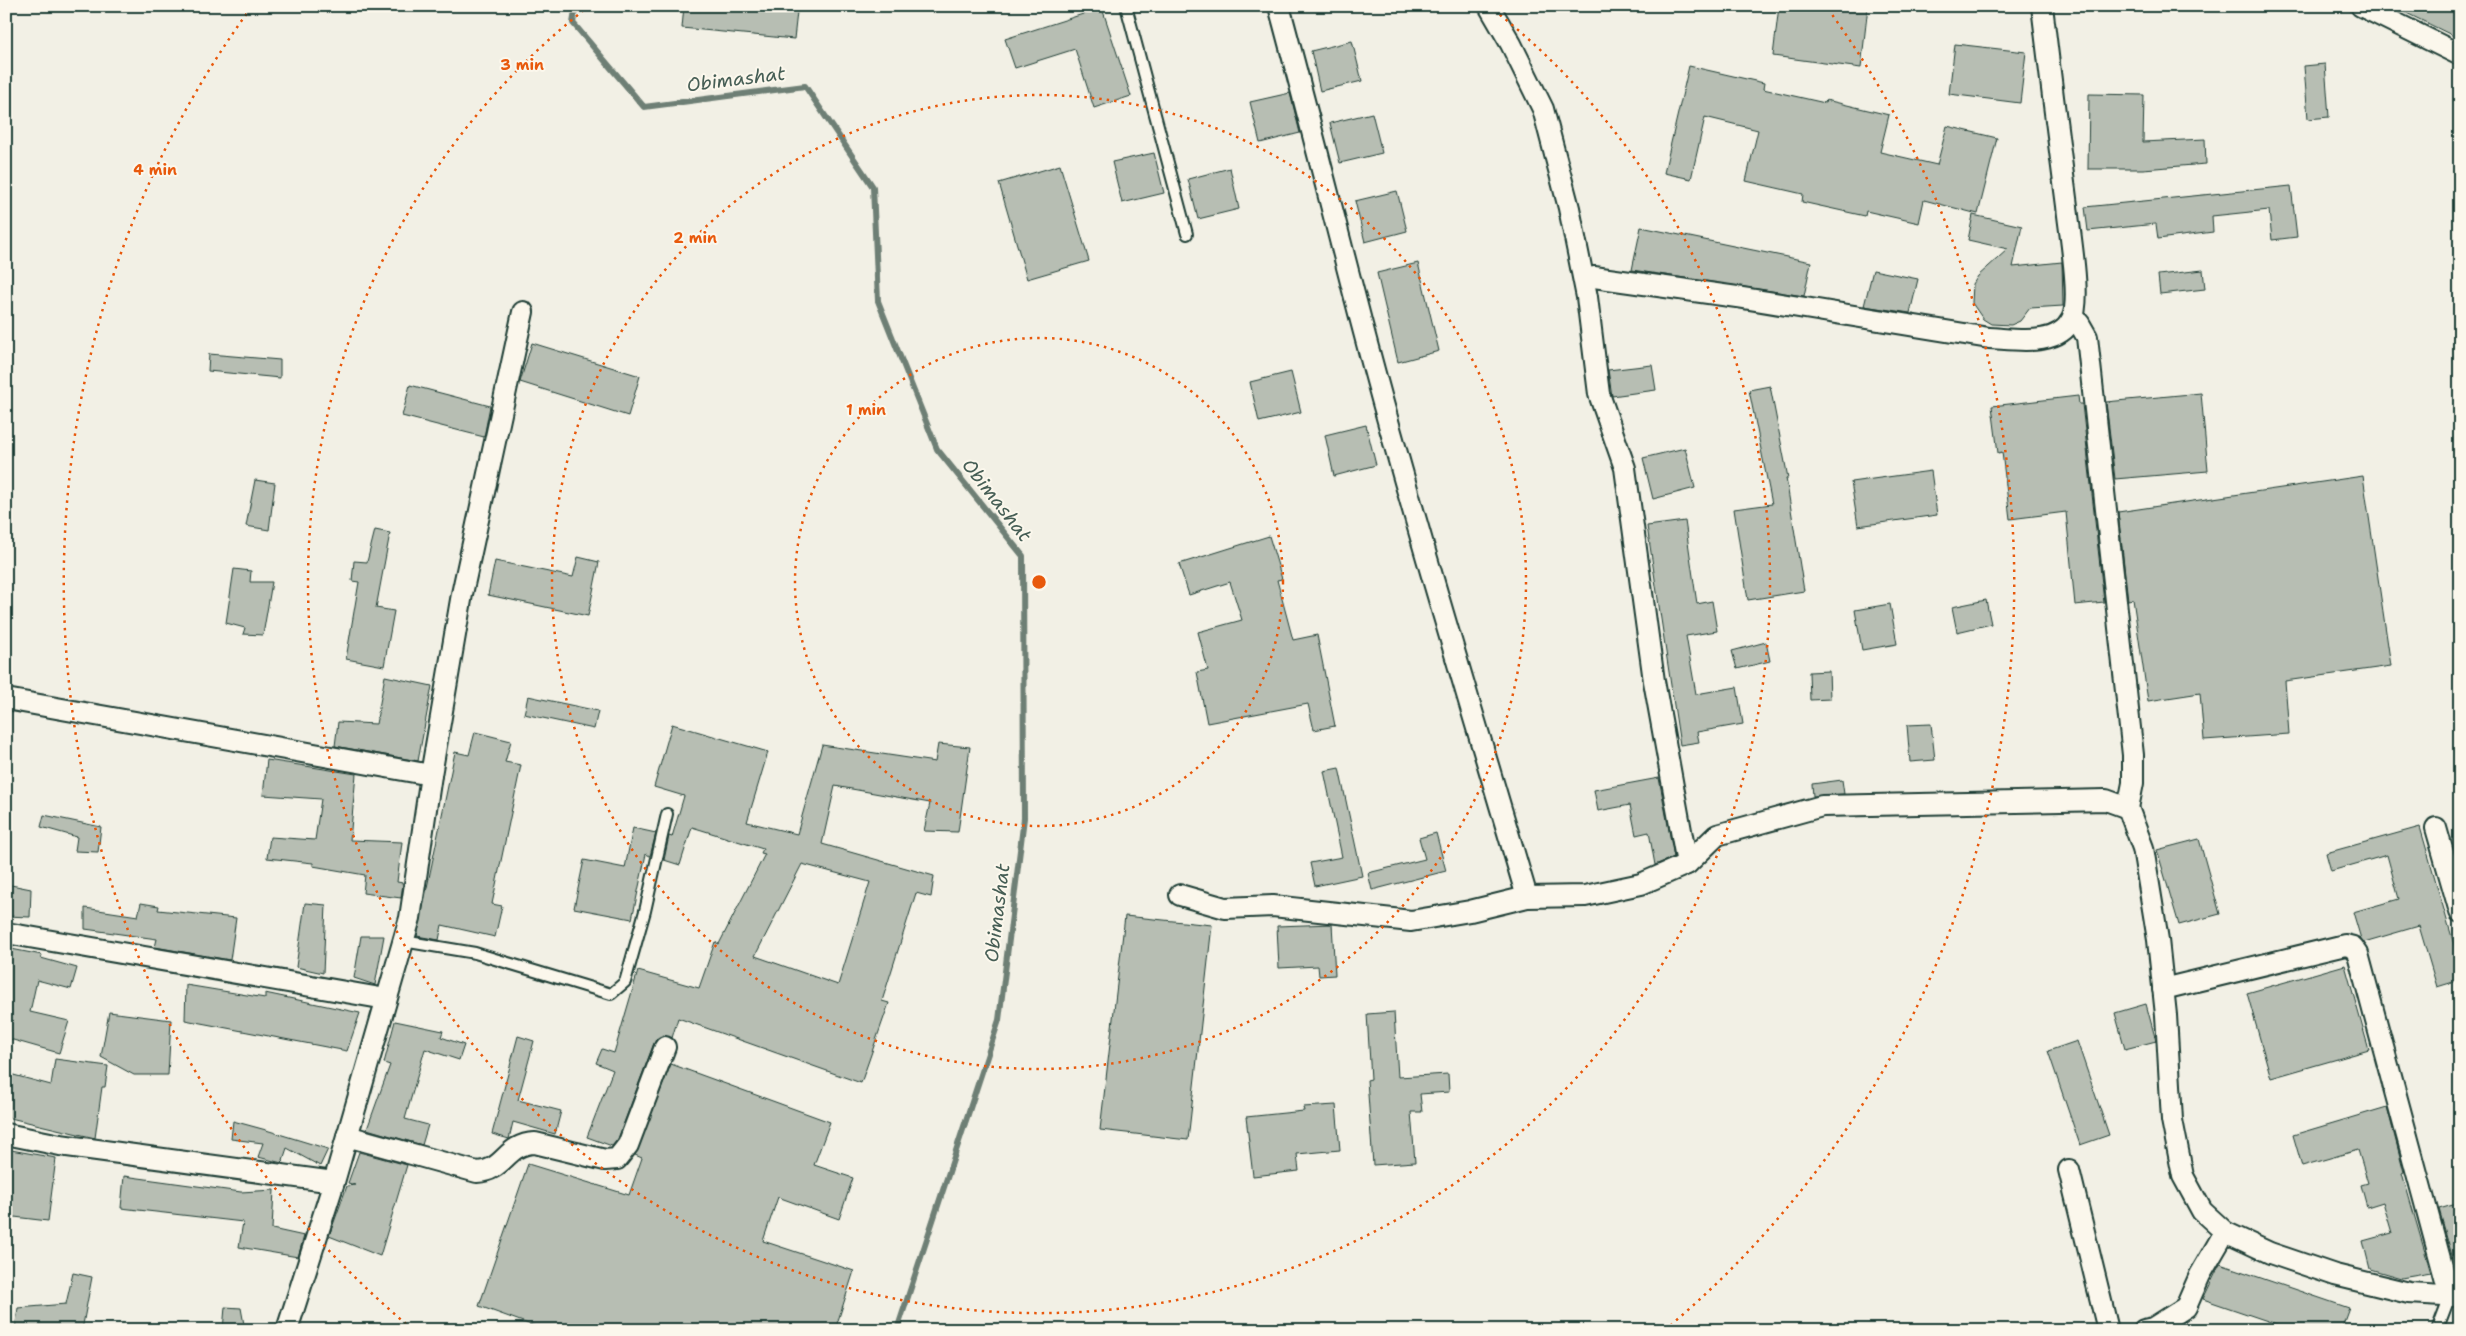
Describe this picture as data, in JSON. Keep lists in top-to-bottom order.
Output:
{
  "water": ["Obimashat"],
  "rings": [
    "3 min",
    "4 min",
    "2 min",
    "1 min"
  ]
}
